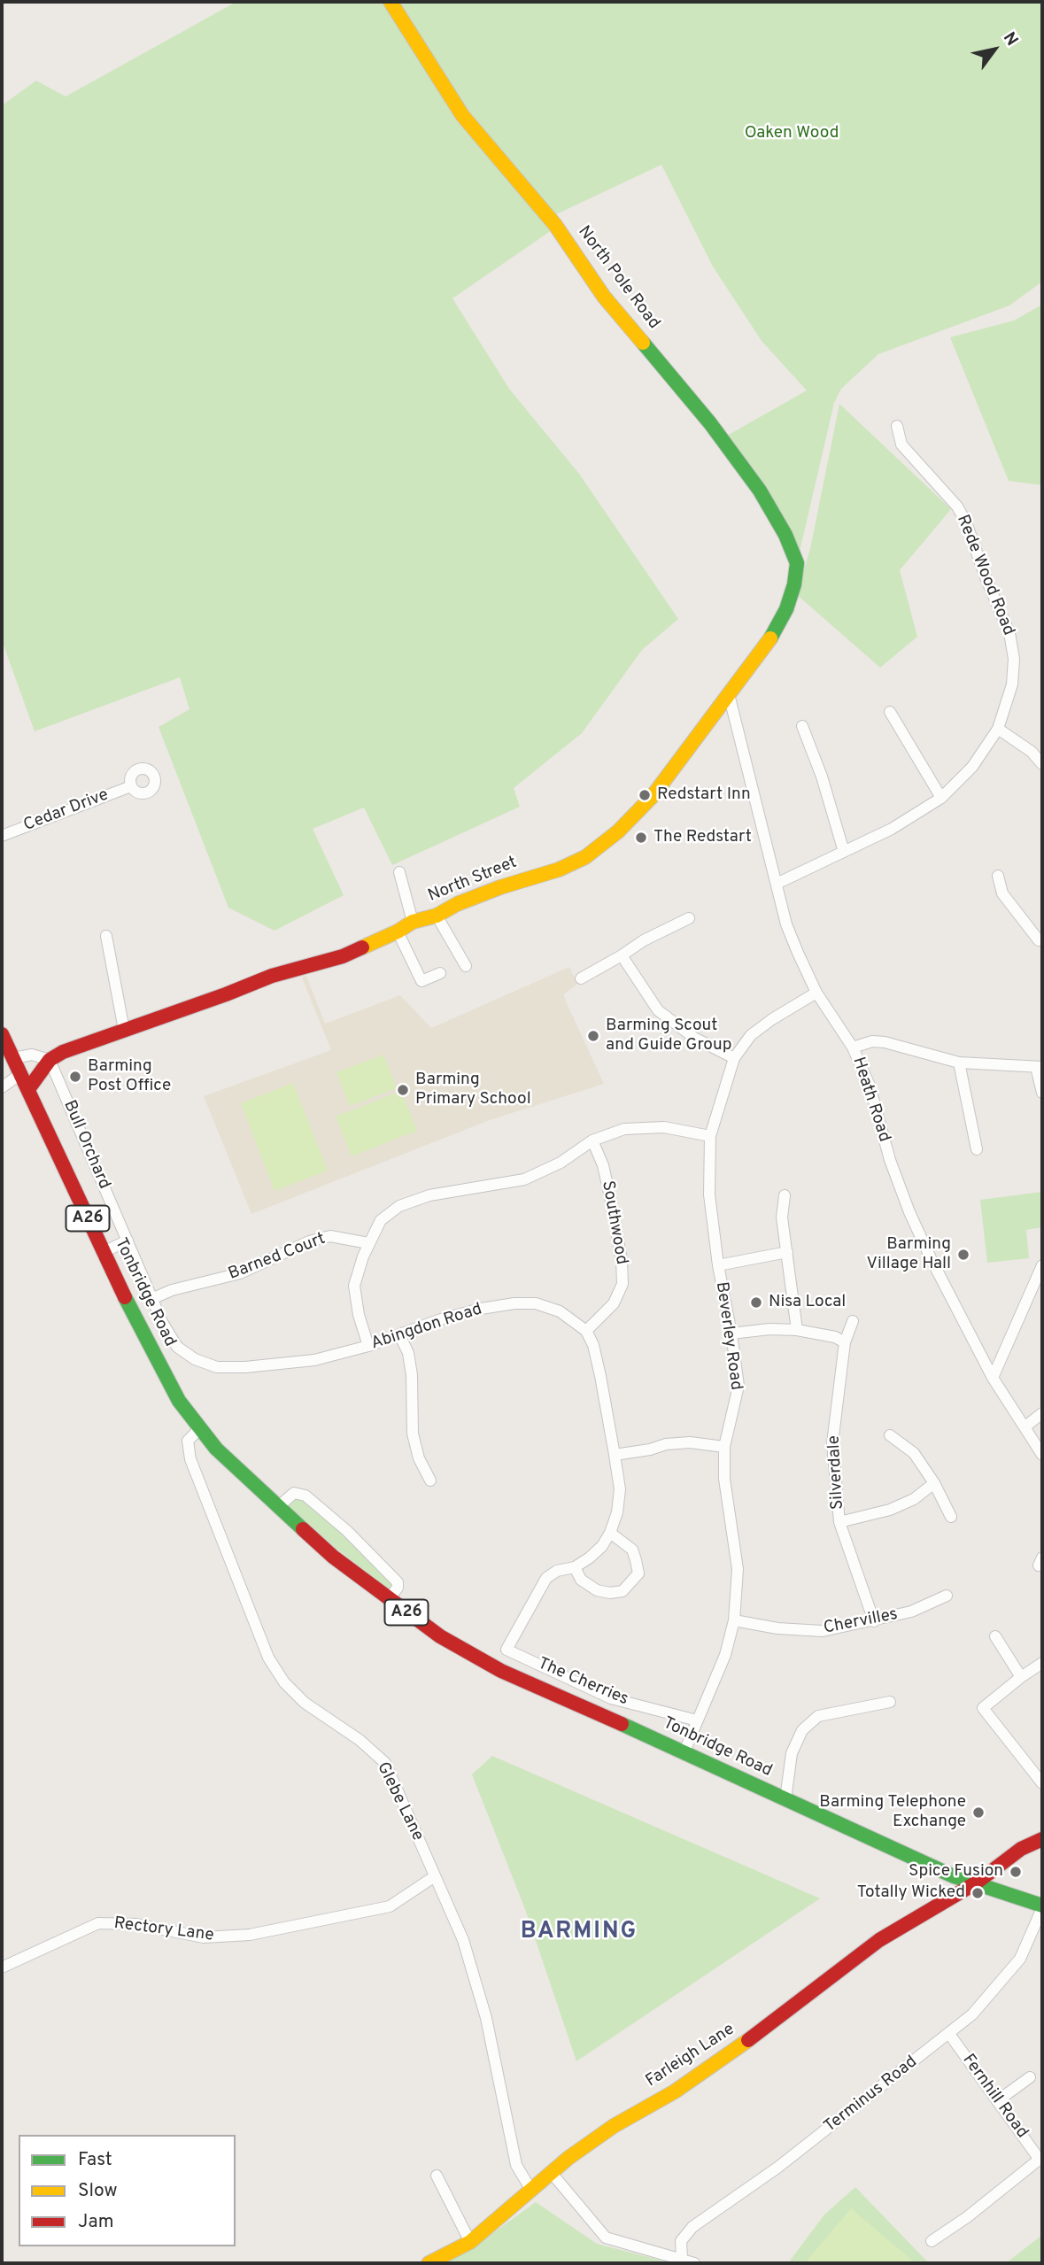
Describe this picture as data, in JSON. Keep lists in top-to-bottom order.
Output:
{
  "streets": {
    "street": [
      "North Pole Road",
      "Rede Wood Road",
      "Cedar Drive",
      "North Street",
      "Heath Road",
      "Bull Orchard",
      "A26",
      "Southwood",
      "Barned Court",
      "Tonbridge Road",
      "Abingdon Road",
      "Beverley Road",
      "Silverdale",
      "Chervilles",
      "The Cherries",
      "Glebe Lane",
      "Rectory Lane",
      "Farleigh Lane",
      "Terminus Road",
      "Fernhill Road"
    ]
  },
  "crossings": [
    ["North Pole Road", "North Street"],
    ["Rede Wood Road", "Heath Road"],
    ["North Street", "Heath Road"],
    ["North Street", "Bull Orchard"],
    ["North Street", "Tonbridge Road"],
    ["Heath Road", "Beverley Road"],
    ["Bull Orchard", "Abingdon Road"],
    ["Southwood", "Abingdon Road"],
    ["Barned Court", "Abingdon Road"],
    ["Tonbridge Road", "Beverley Road"],
    ["Tonbridge Road", "Glebe Lane"],
    ["Tonbridge Road", "Farleigh Lane"],
    ["Tonbridge Road", "Terminus Road"],
    ["Beverley Road", "Chervilles"],
    ["Beverley Road", "The Cherries"],
    ["Silverdale", "Chervilles"],
    ["Glebe Lane", "Rectory Lane"],
    ["Glebe Lane", "Farleigh Lane"],
    ["Terminus Road", "Fernhill Road"]
  ],
  "districts": ["BARMING"],
  "parks": ["Oaken Wood"],
  "places": [
    "Redstart Inn",
    "The Redstart",
    "Barming Scout and Guide Group",
    "Barming Post Office",
    "Barming Primary School",
    "Barming Village Hall",
    "Nisa Local",
    "Barming Telephone Exchange",
    "Spice Fusion",
    "Totally Wicked"
  ],
  "legend": ["Fast", "Slow", "Jam"],
  "north": "top right"
}
